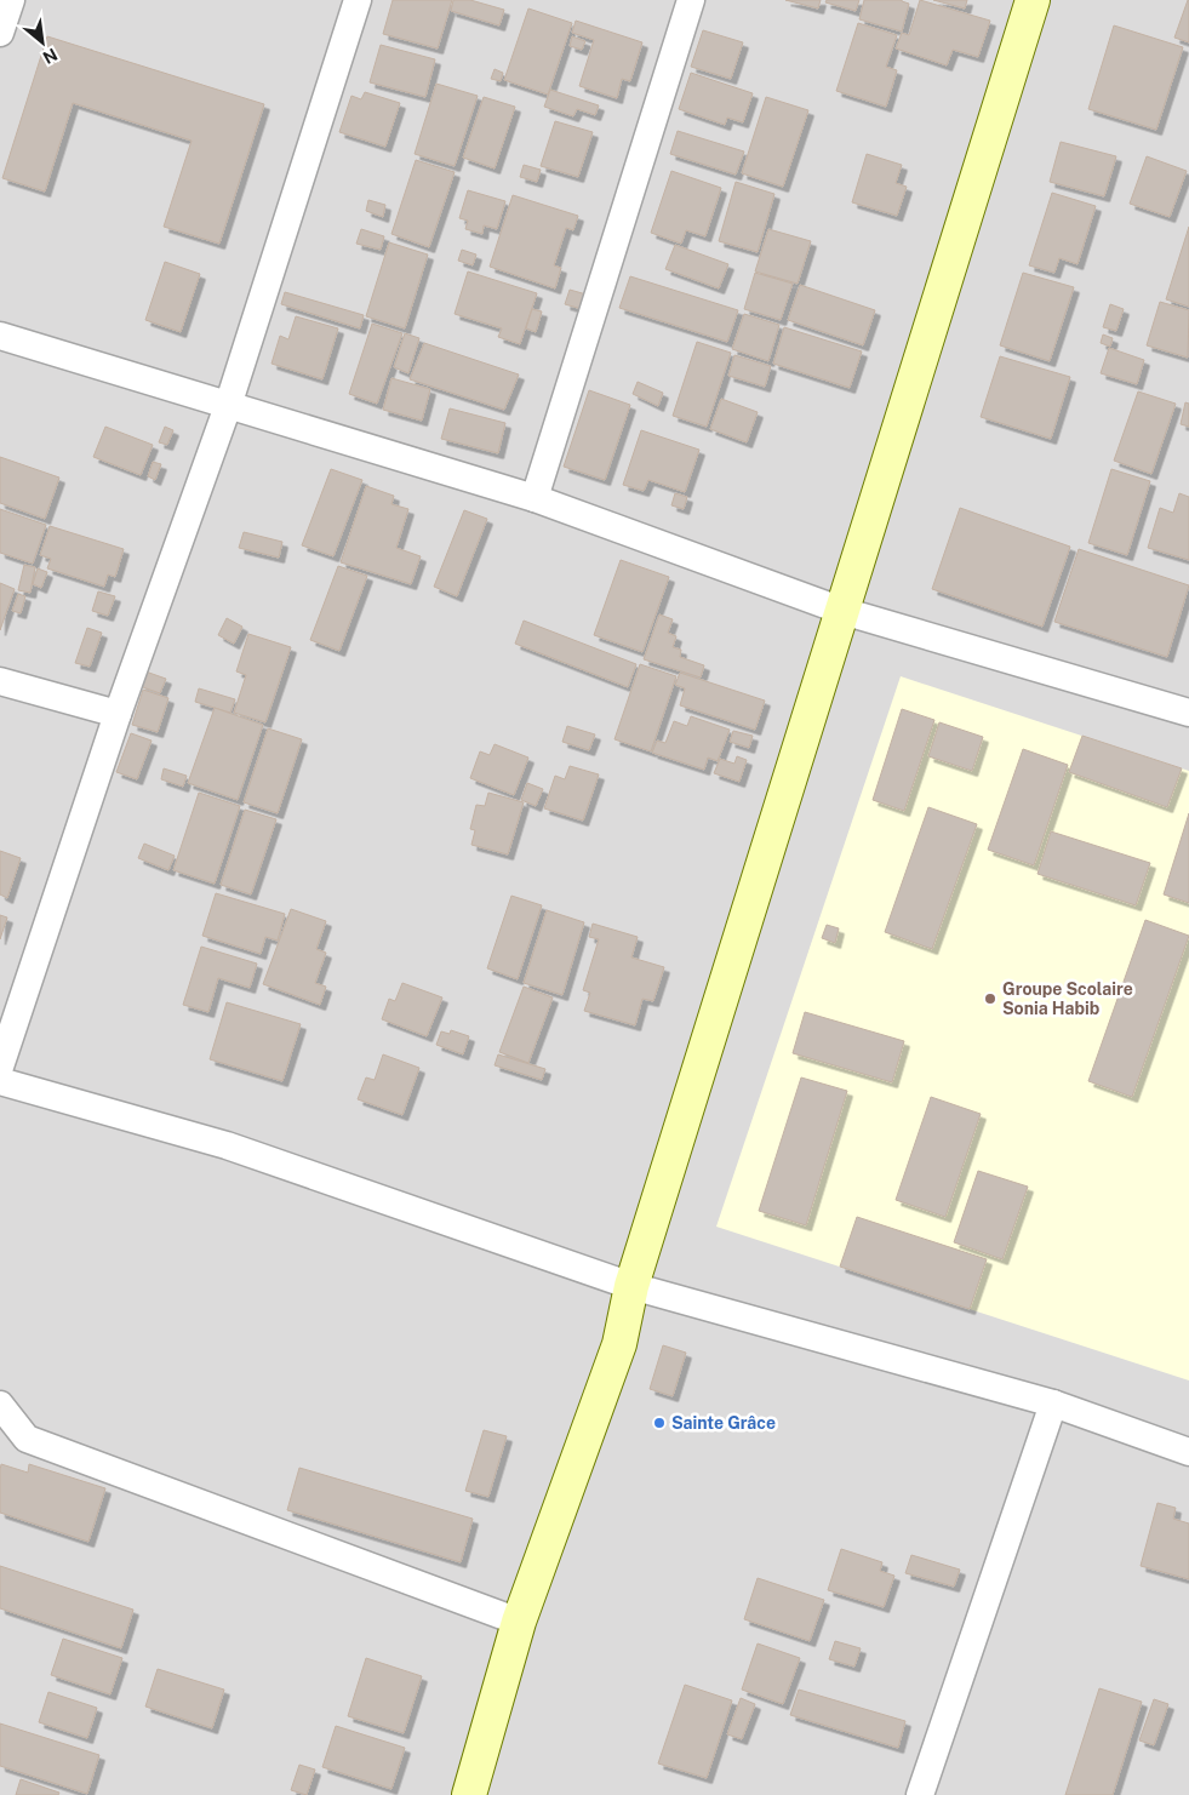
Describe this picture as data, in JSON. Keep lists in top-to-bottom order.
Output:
{
  "places": ["Groupe Scolaire Sonia Habib", "Sainte Grâce"],
  "north": "bottom right"
}
